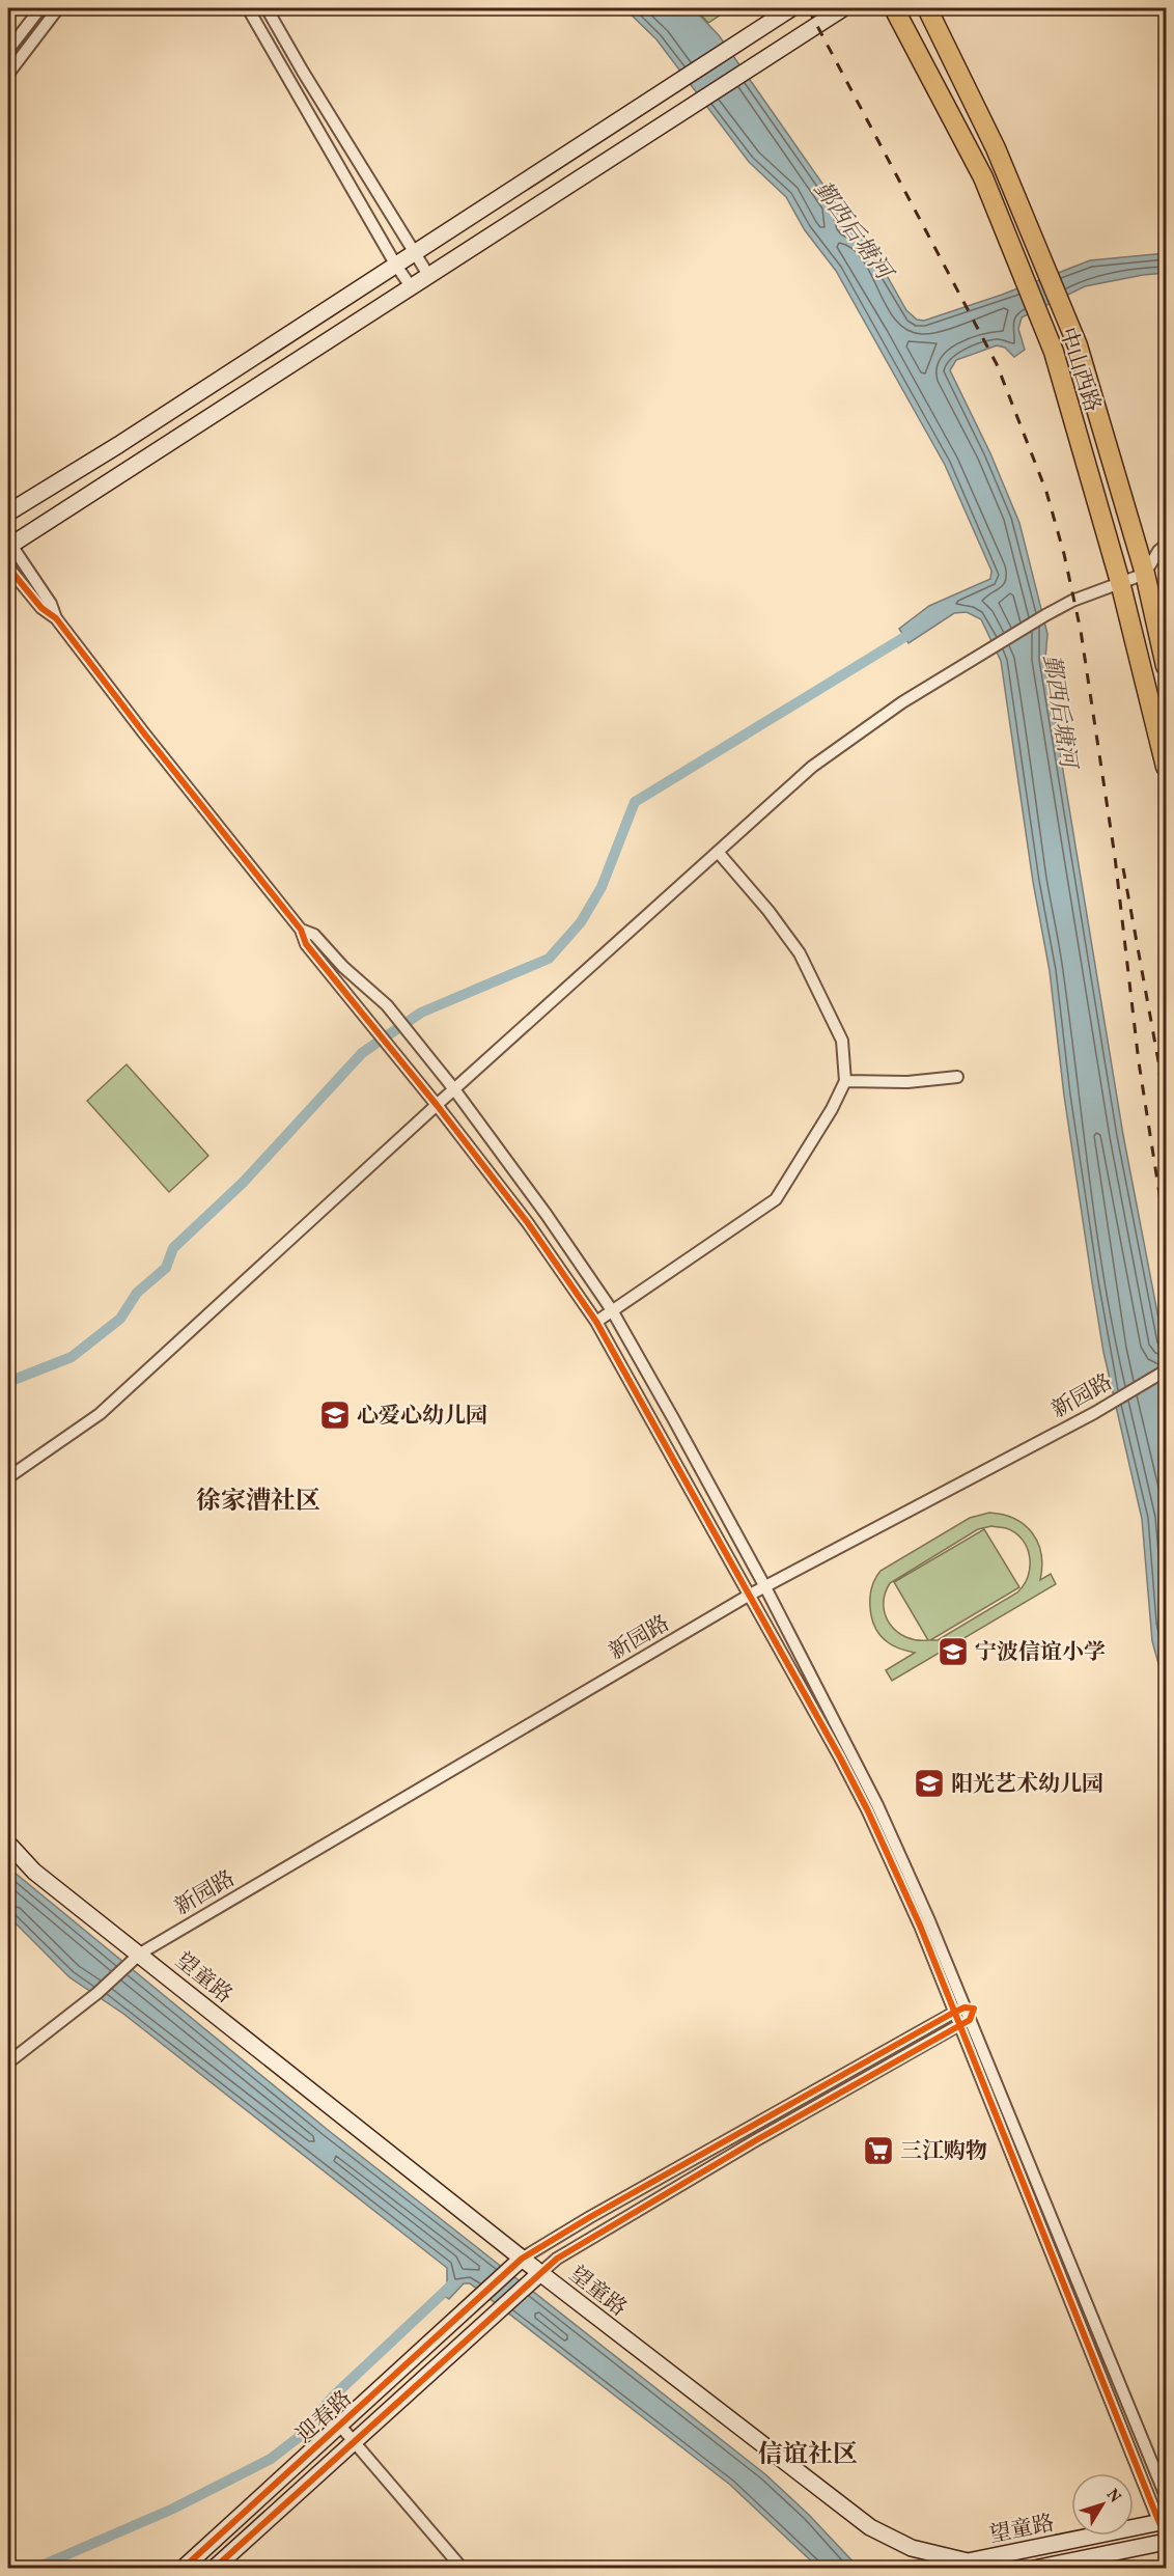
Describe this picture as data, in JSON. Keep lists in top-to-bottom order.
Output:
{
  "streets": {
    "main road": ["中山西路"],
    "street": ["新园路", "望童路", "迎春路"]
  },
  "crossings": [
    ["新园路", "望童路"],
    ["望童路", "迎春路"]
  ],
  "districts": ["徐家漕社区", "信谊社区"],
  "water": ["鄞西后塘河"],
  "places": {
    "school or university": ["心爱心幼儿园", "宁波信谊小学", "阳光艺术幼儿园"],
    "supermarket": ["三江购物"]
  },
  "north": "top right"
}
